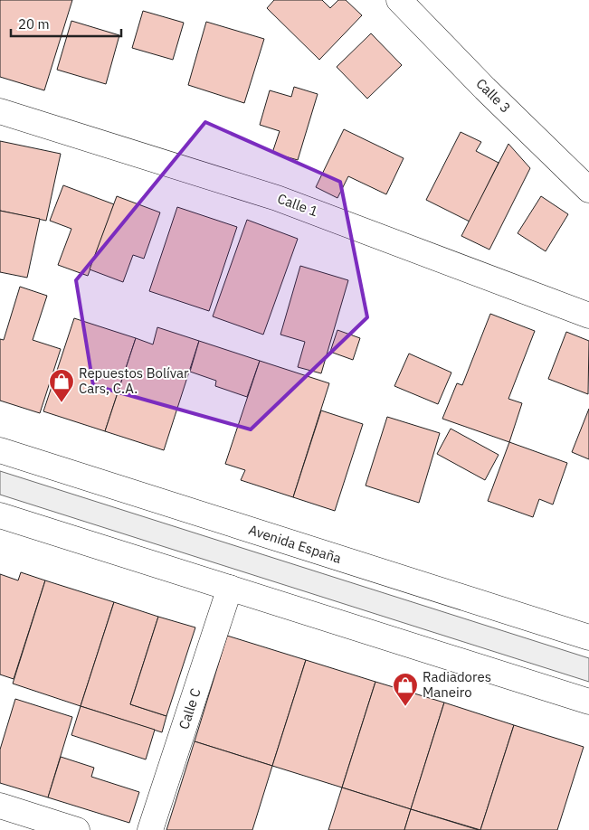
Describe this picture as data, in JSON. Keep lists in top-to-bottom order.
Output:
{
  "streets": {
    "main road": [
      "Calle 3",
      "Calle 1",
      "Avenida España",
      "Calle C"
    ]
  },
  "places": {
    "shop": ["Repuestos Bolívar Cars, C.A.", "Radiadores Maneiro"]
  },
  "scale_bar": "20 m"
}
